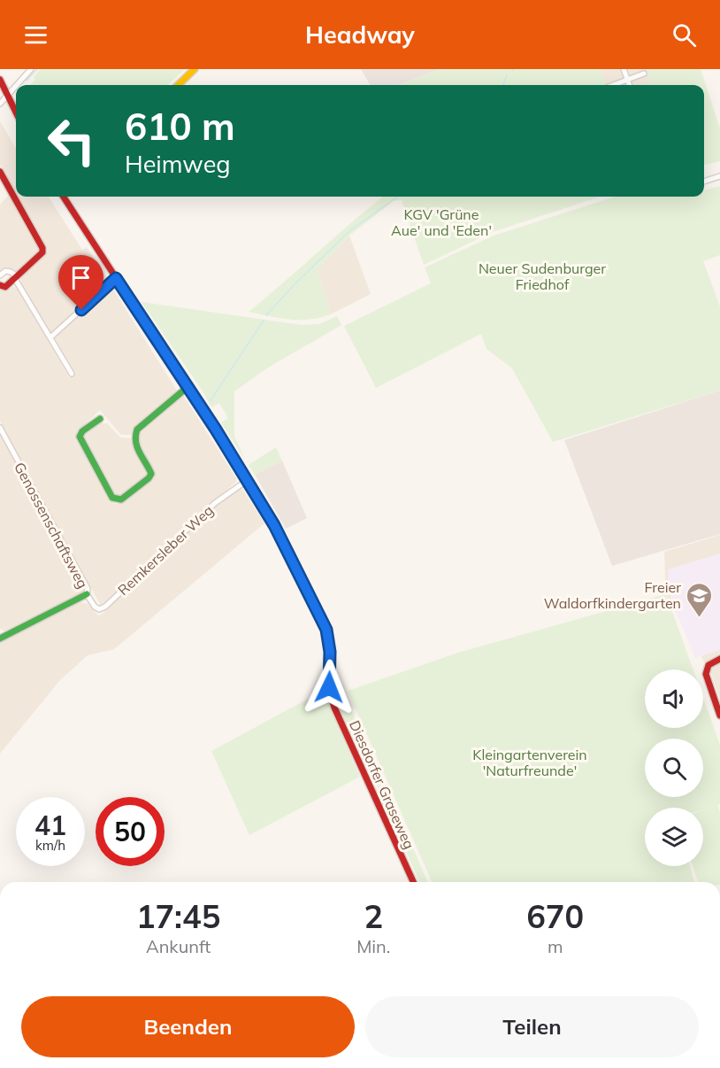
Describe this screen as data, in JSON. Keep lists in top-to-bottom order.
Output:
{
  "streets": {
    "main road": ["Diesdorfer Graseweg"],
    "street": ["Genossenschaftsweg", "Remkersleber Weg"]
  },
  "crossings": [
    ["Genossenschaftsweg", "Remkersleber Weg"],
    ["Remkersleber Weg", "Diesdorfer Graseweg"]
  ],
  "parks": ["KGV 'Grüne Aue' und 'Eden'", "Neuer Sudenburger Friedhof", "Kleingartenverein 'Naturfreunde'"],
  "places": {
    "school or university": ["Freier Waldorfkindergarten"]
  },
  "page": {
    "header": "Headway",
    "turn": ["610 m", "Heimweg"],
    "speed": "41 km/h",
    "limit": "50",
    "eta": [
      "17:45",
      "Ankunft",
      "2",
      "Min.",
      "670",
      "m"
    ],
    "buttons": ["Beenden", "Teilen"]
  }
}
